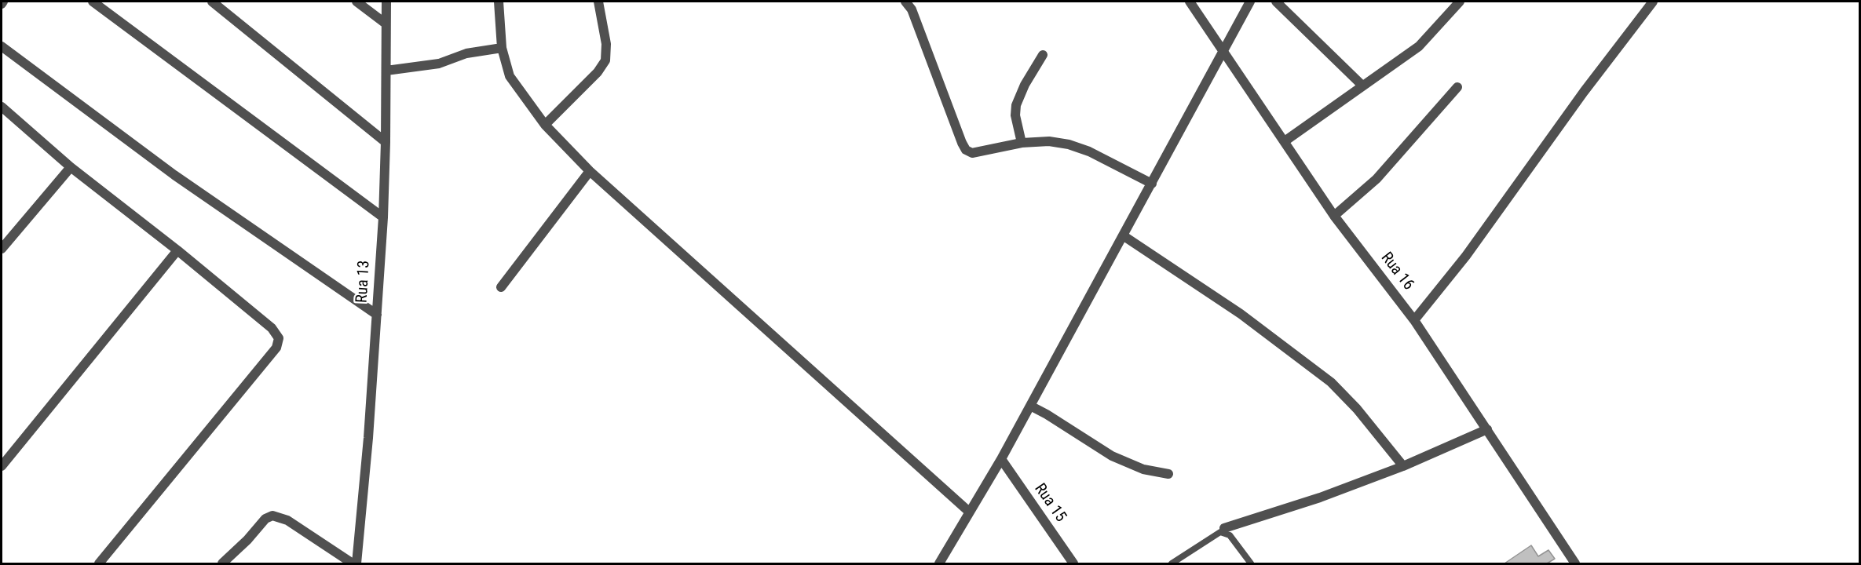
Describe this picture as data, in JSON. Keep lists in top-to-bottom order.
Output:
{
  "streets": {
    "street": ["Rua 16", "Rua 13", "Rua 15"]
  }
}
